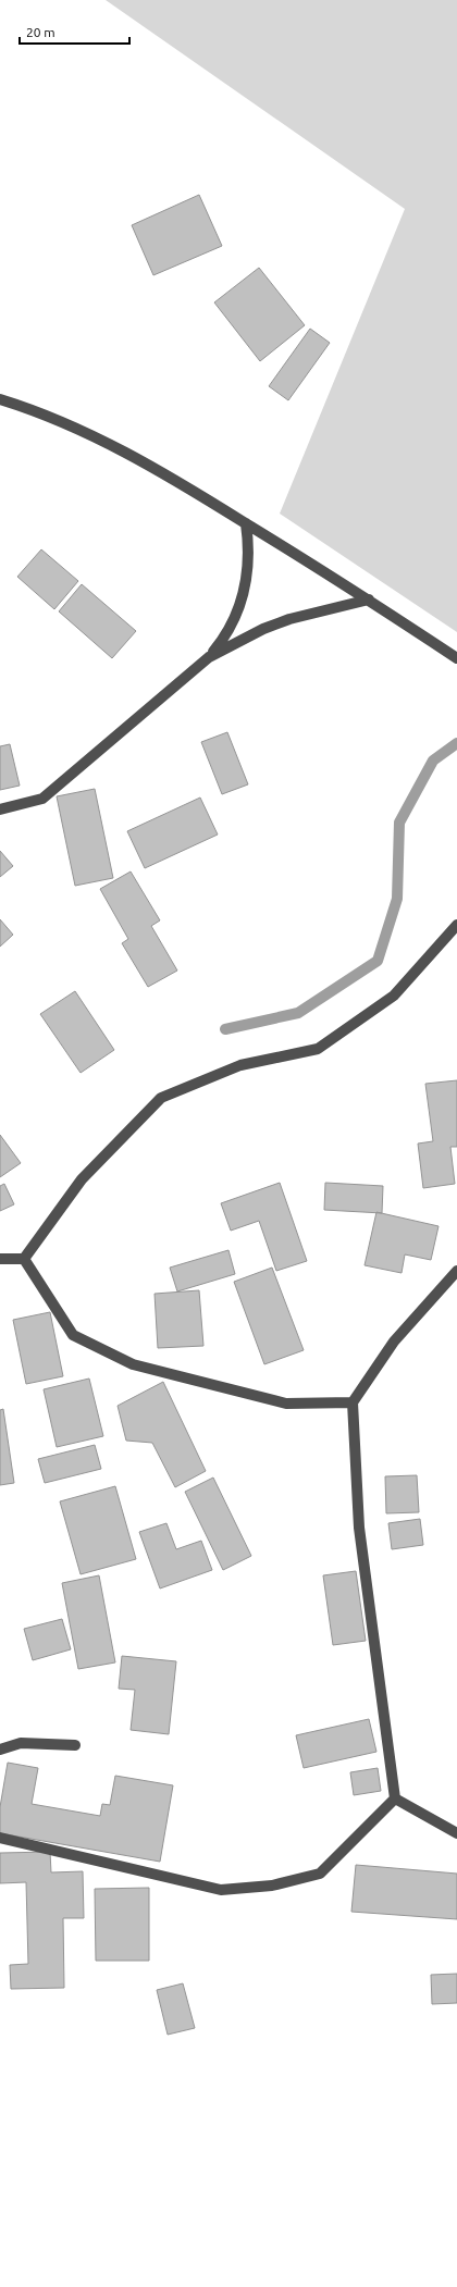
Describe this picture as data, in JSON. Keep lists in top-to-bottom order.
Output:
{
  "scale_bar": "20 m"
}
